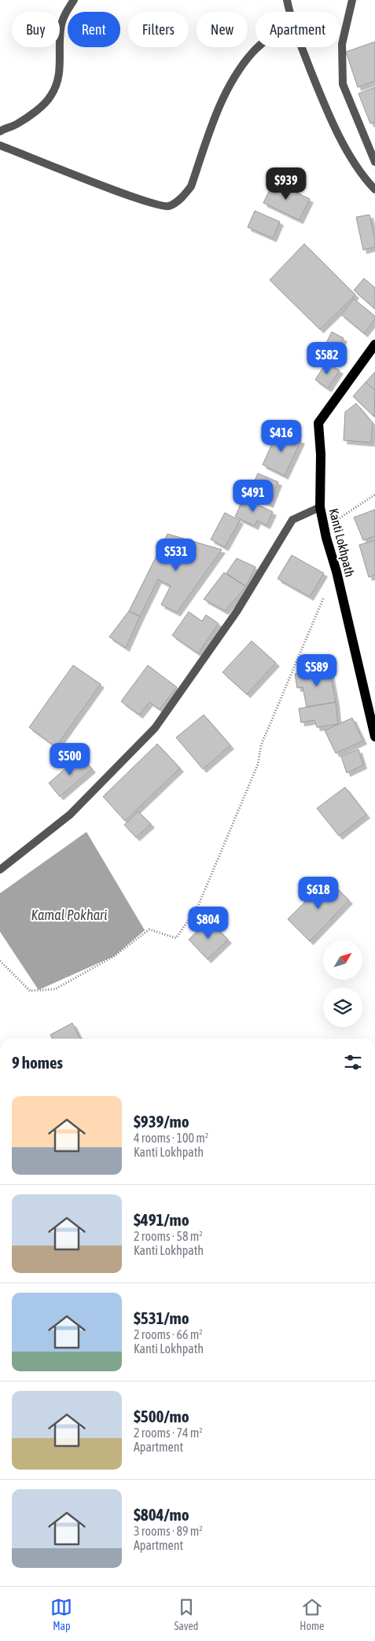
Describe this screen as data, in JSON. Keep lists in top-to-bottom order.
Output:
{
  "streets": {
    "main road": ["Kanti Lokhpath"]
  },
  "water": ["Kamal Pokhari"],
  "north": "top right",
  "page": {
    "chip": [
      "Buy",
      "Rent",
      "Filters",
      "New",
      "Apartment"
    ],
    "price": [
      "$939",
      "$582",
      "$416",
      "$491",
      "$531",
      "$589",
      "$500",
      "$618",
      "$804"
    ],
    "heading": "9 homes",
    "list": [
      {
        "name": "$939/mo",
        "note": "4 rooms · 100 m² · Kanti Lokhpath"
      },
      {
        "name": "$491/mo",
        "note": "2 rooms · 58 m² · Kanti Lokhpath"
      },
      {
        "name": "$531/mo",
        "note": "2 rooms · 66 m² · Kanti Lokhpath"
      },
      {
        "name": "$500/mo",
        "note": "2 rooms · 74 m² · Apartment"
      },
      {
        "name": "$804/mo",
        "note": "3 rooms · 89 m² · Apartment"
      }
    ],
    "tabs": ["Map", "Saved", "Home"]
  }
}
